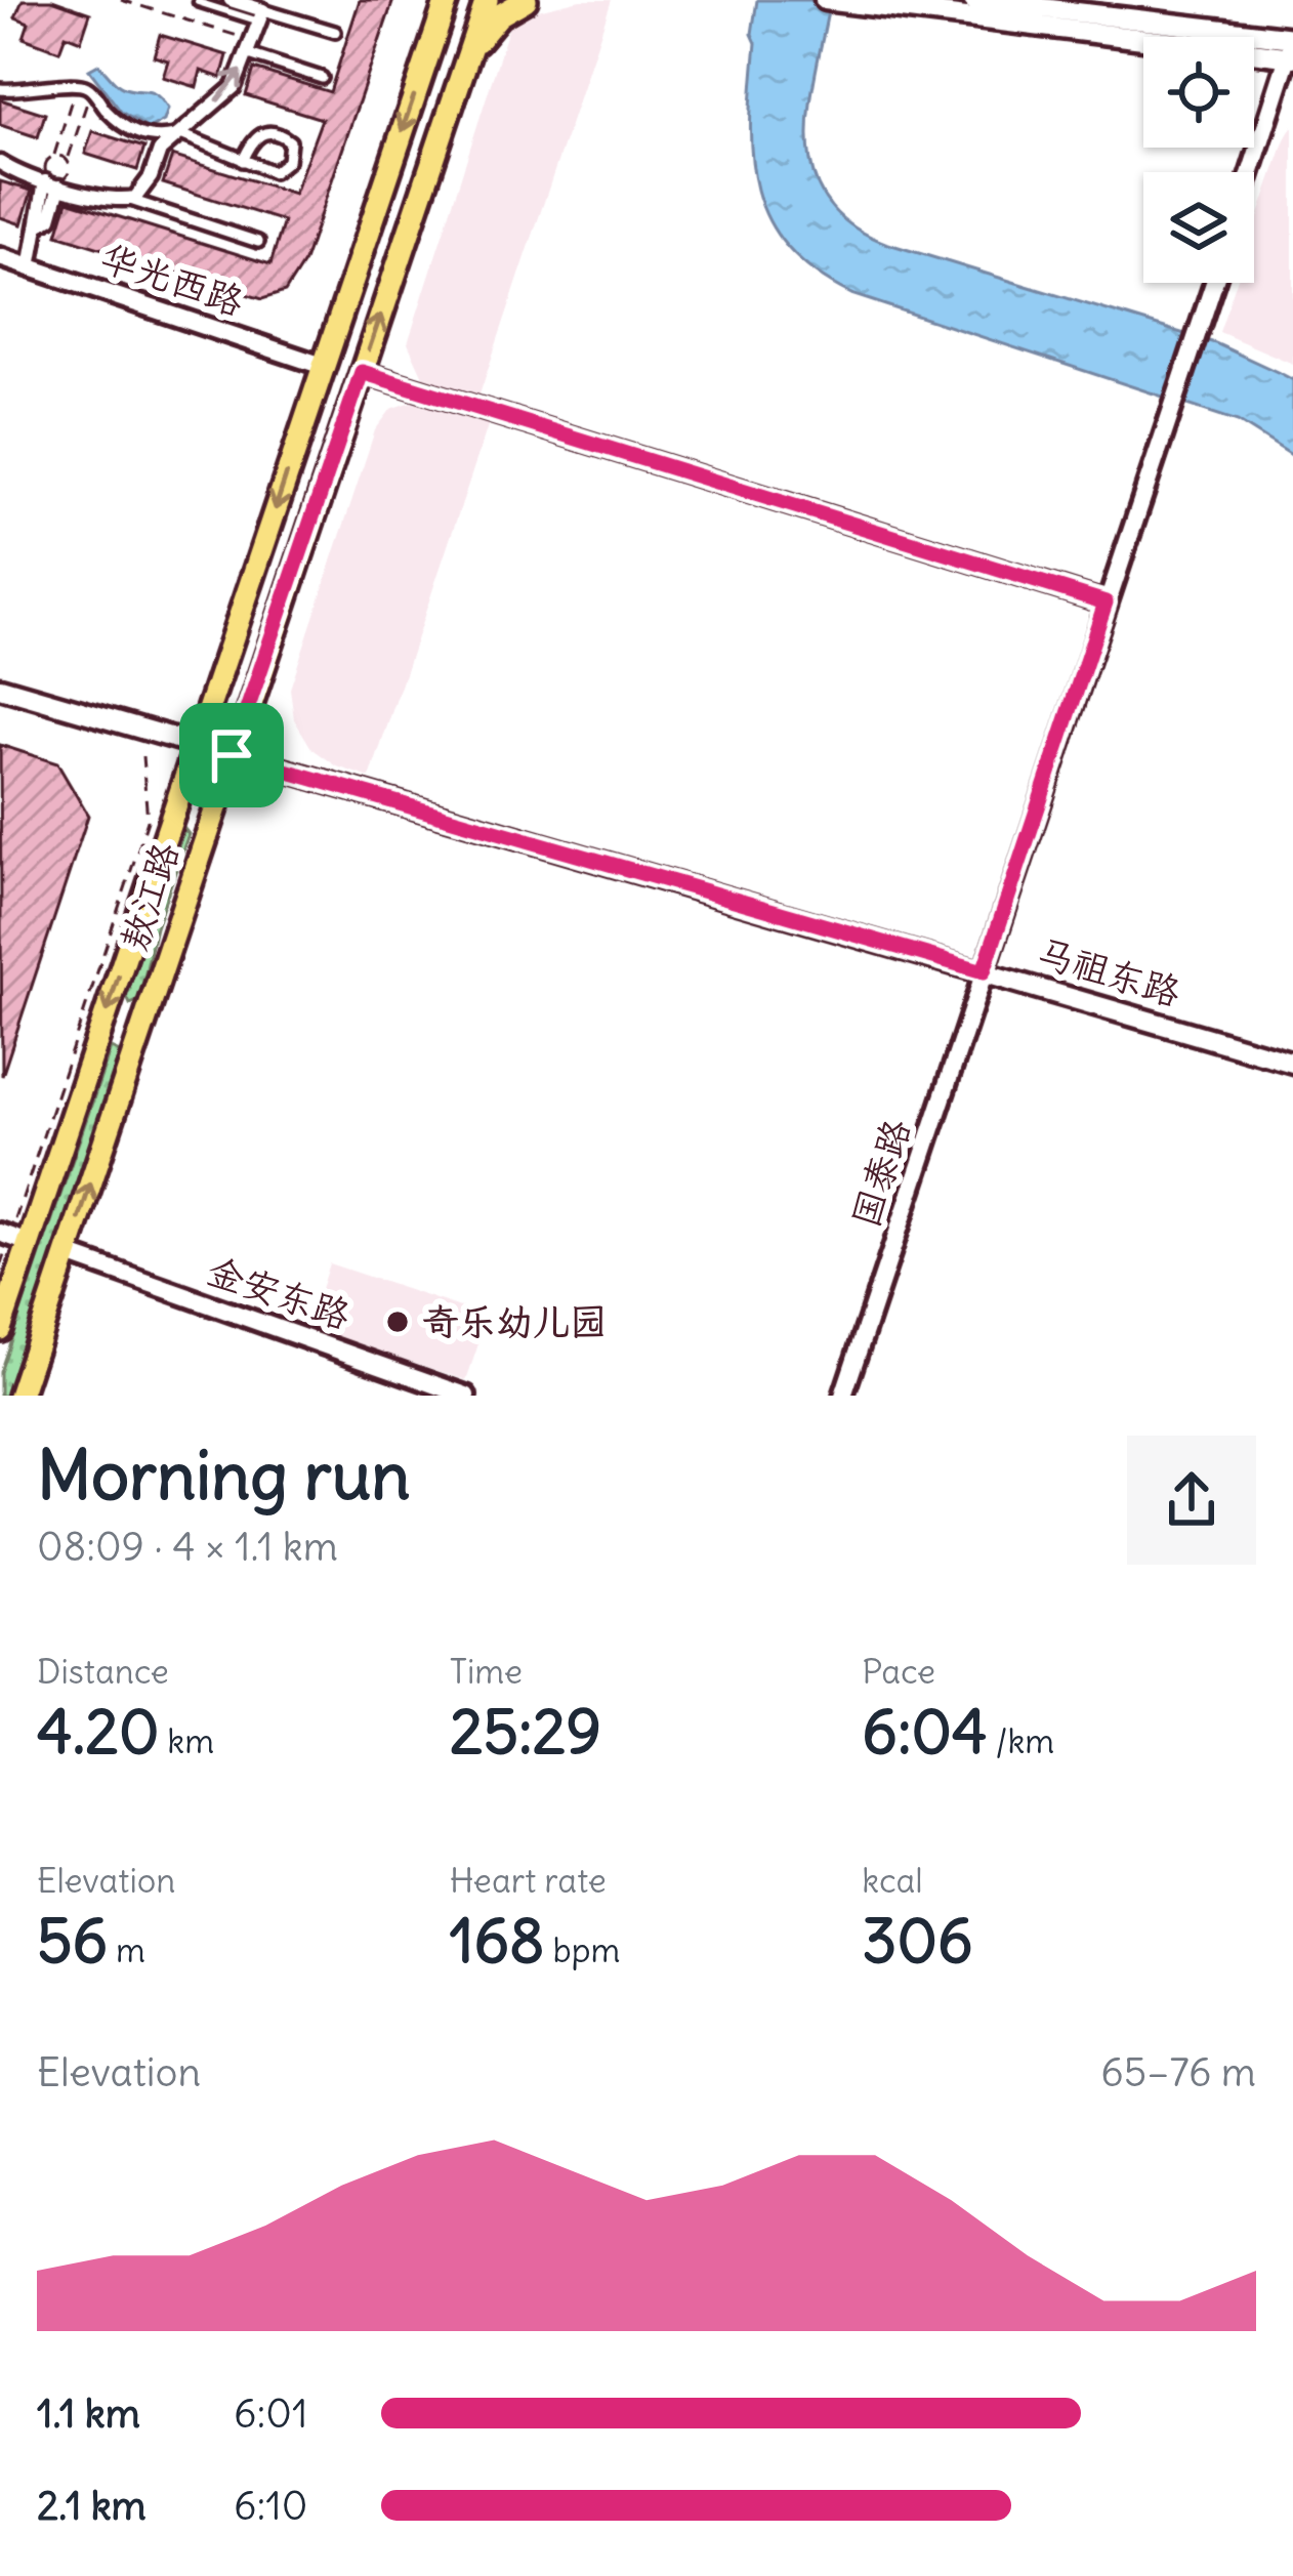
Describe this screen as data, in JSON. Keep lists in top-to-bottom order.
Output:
{
  "streets": {
    "main road": ["敖江路", "马祖东路"],
    "street": ["华光西路", "国泰路", "金安东路"]
  },
  "crossings": [
    ["华光西路", "敖江路"],
    ["敖江路", "马祖东路"],
    ["敖江路", "金安东路"],
    ["马祖东路", "国泰路"]
  ],
  "places": ["奇乐幼儿园"],
  "page": {
    "heading": ["Morning run", "08:09 · 4 × 1.1 km"],
    "stats": [
      ["Distance", "4.20 km"],
      ["Time", "25:29"],
      ["Pace", "6:04 /km"],
      ["Elevation", "56 m"],
      ["Heart rate", "168 bpm"],
      ["kcal", "306"]
    ],
    "chart": ["Elevation", "65–76 m"],
    "list": [
      {
        "name": "1.1 km",
        "note": "6:01"
      },
      {
        "name": "2.1 km",
        "note": "6:10"
      }
    ]
  }
}
